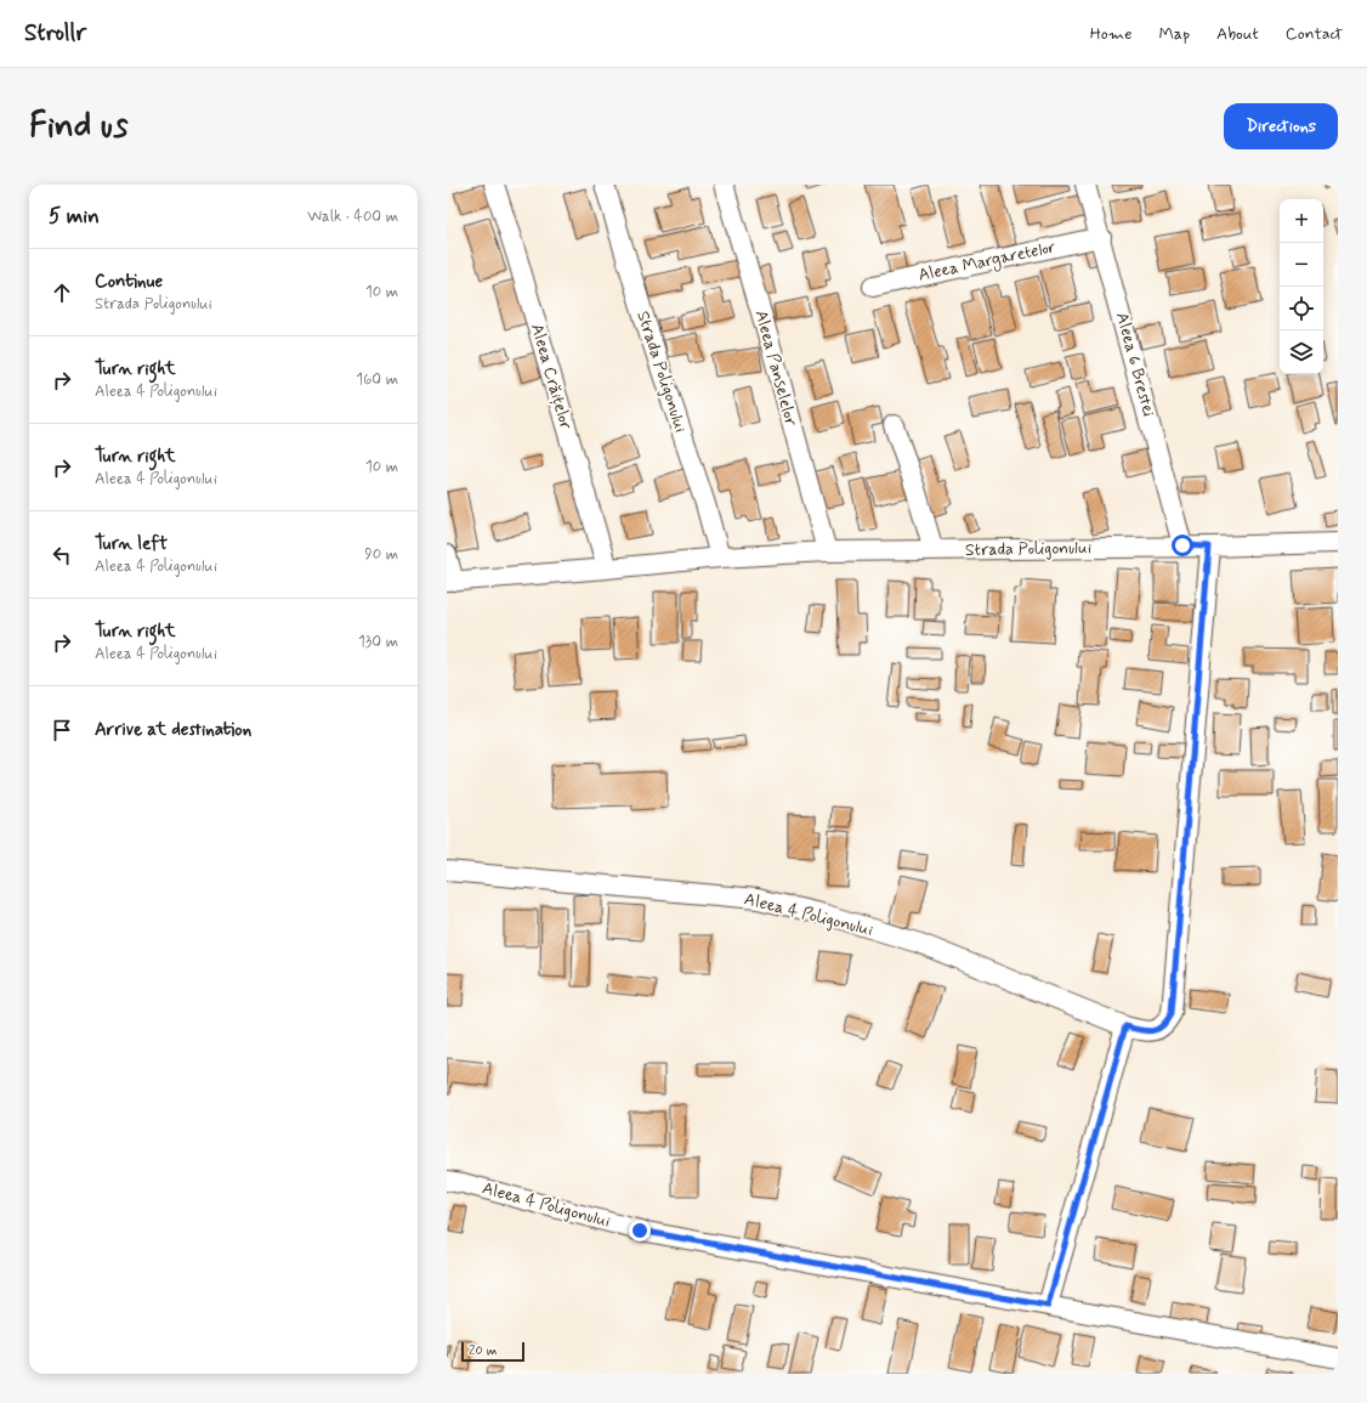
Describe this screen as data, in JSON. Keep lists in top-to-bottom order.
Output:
{
  "streets": {
    "street": [
      "Aleea Margaretelor",
      "Aleea 6 Brestei",
      "Aleea Panselelor",
      "Strada Poligonului",
      "Aleea Crăițelor",
      "Aleea 4 Poligonului"
    ]
  },
  "crossings": [
    ["Aleea Margaretelor", "Aleea 6 Brestei"],
    ["Aleea 6 Brestei", "Strada Poligonului"],
    ["Aleea Panselelor", "Strada Poligonului"],
    ["Strada Poligonului", "Aleea Crăițelor"],
    ["Strada Poligonului", "Aleea 4 Poligonului"]
  ],
  "scale_bar": "20 m",
  "page": {
    "header": "Strollr",
    "nav": [
      "Home",
      "Map",
      "About",
      "Contact"
    ],
    "buttons": "Directions",
    "title": "Find us",
    "heading": ["5 min", "Walk · 400 m"],
    "map_buttons": ["+", "−"],
    "list": [
      ["Continue", "Strada Poligonului", "10 m"],
      ["Turn right", "Aleea 4 Poligonului", "160 m"],
      ["Turn right", "Aleea 4 Poligonului", "10 m"],
      ["Turn left", "Aleea 4 Poligonului", "90 m"],
      ["Turn right", "Aleea 4 Poligonului", "130 m"],
      "Arrive at destination"
    ],
    "scale": "20 m"
  }
}
